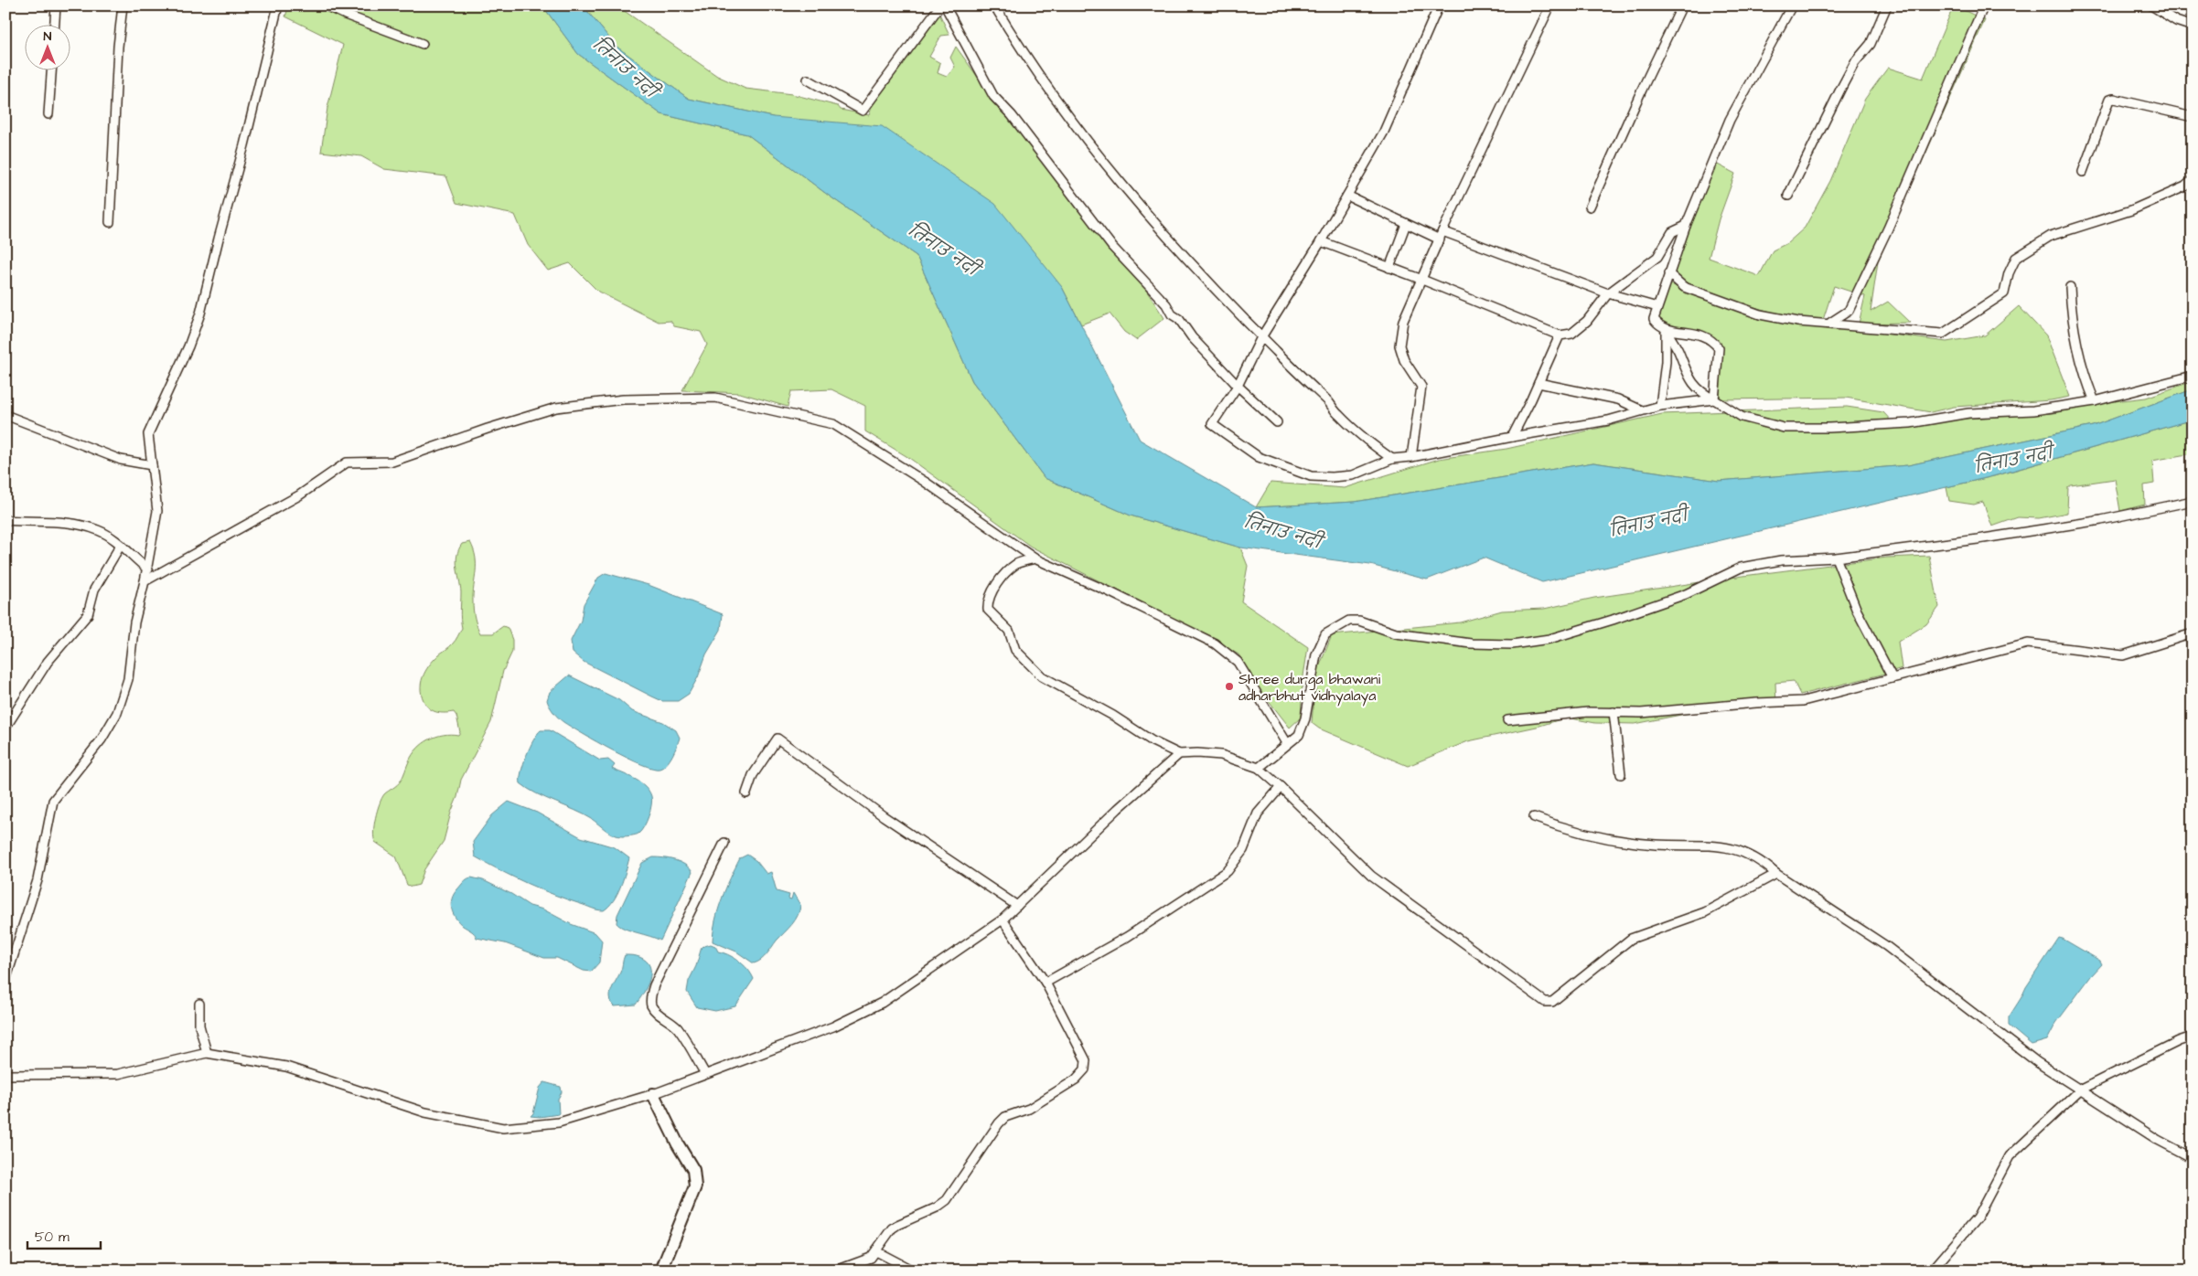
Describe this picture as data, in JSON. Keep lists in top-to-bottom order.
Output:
{
  "water": ["तिनाउ नदी"],
  "places": ["Shree durga bhawani adharbhut vidhyalaya"],
  "scale_bar": "50 m",
  "north": "top"
}
